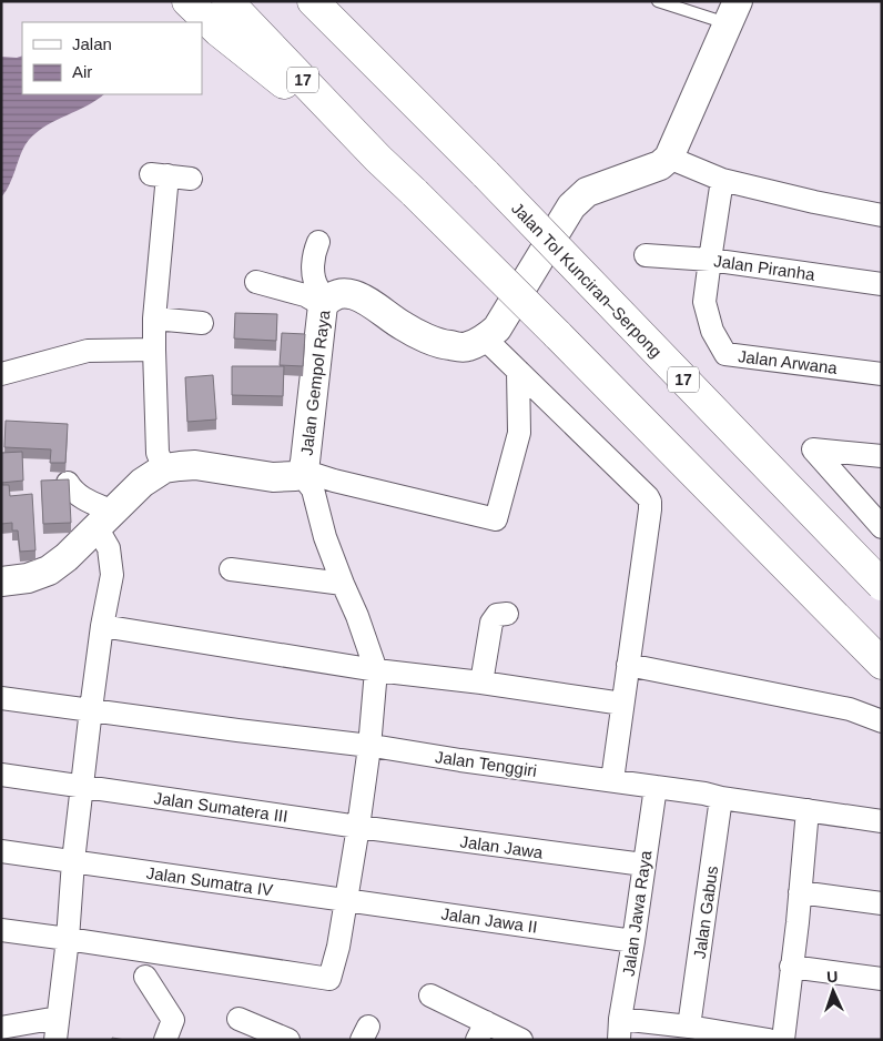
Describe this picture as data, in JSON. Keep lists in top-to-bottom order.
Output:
{
  "streets": {
    "highway": ["17", "Jalan Tol Kunciran–Serpong"],
    "street": [
      "Jalan Piranha",
      "Jalan Arwana",
      "Jalan Gempol Raya",
      "Jalan Tenggiri",
      "Jalan Sumatera III",
      "Jalan Jawa",
      "Jalan Sumatra IV",
      "Jalan Gabus",
      "Jalan Jawa Raya",
      "Jalan Jawa II"
    ]
  },
  "crossings": [
    ["Jalan Piranha", "Jalan Arwana"],
    ["Jalan Tenggiri", "Jalan Gabus"],
    ["Jalan Tenggiri", "Jalan Jawa Raya"],
    ["Jalan Sumatera III", "Jalan Jawa"],
    ["Jalan Jawa", "Jalan Jawa Raya"],
    ["Jalan Sumatra IV", "Jalan Jawa II"],
    ["Jalan Jawa Raya", "Jalan Jawa II"]
  ],
  "legend": ["Jalan", "Air"],
  "north": "top"
}
